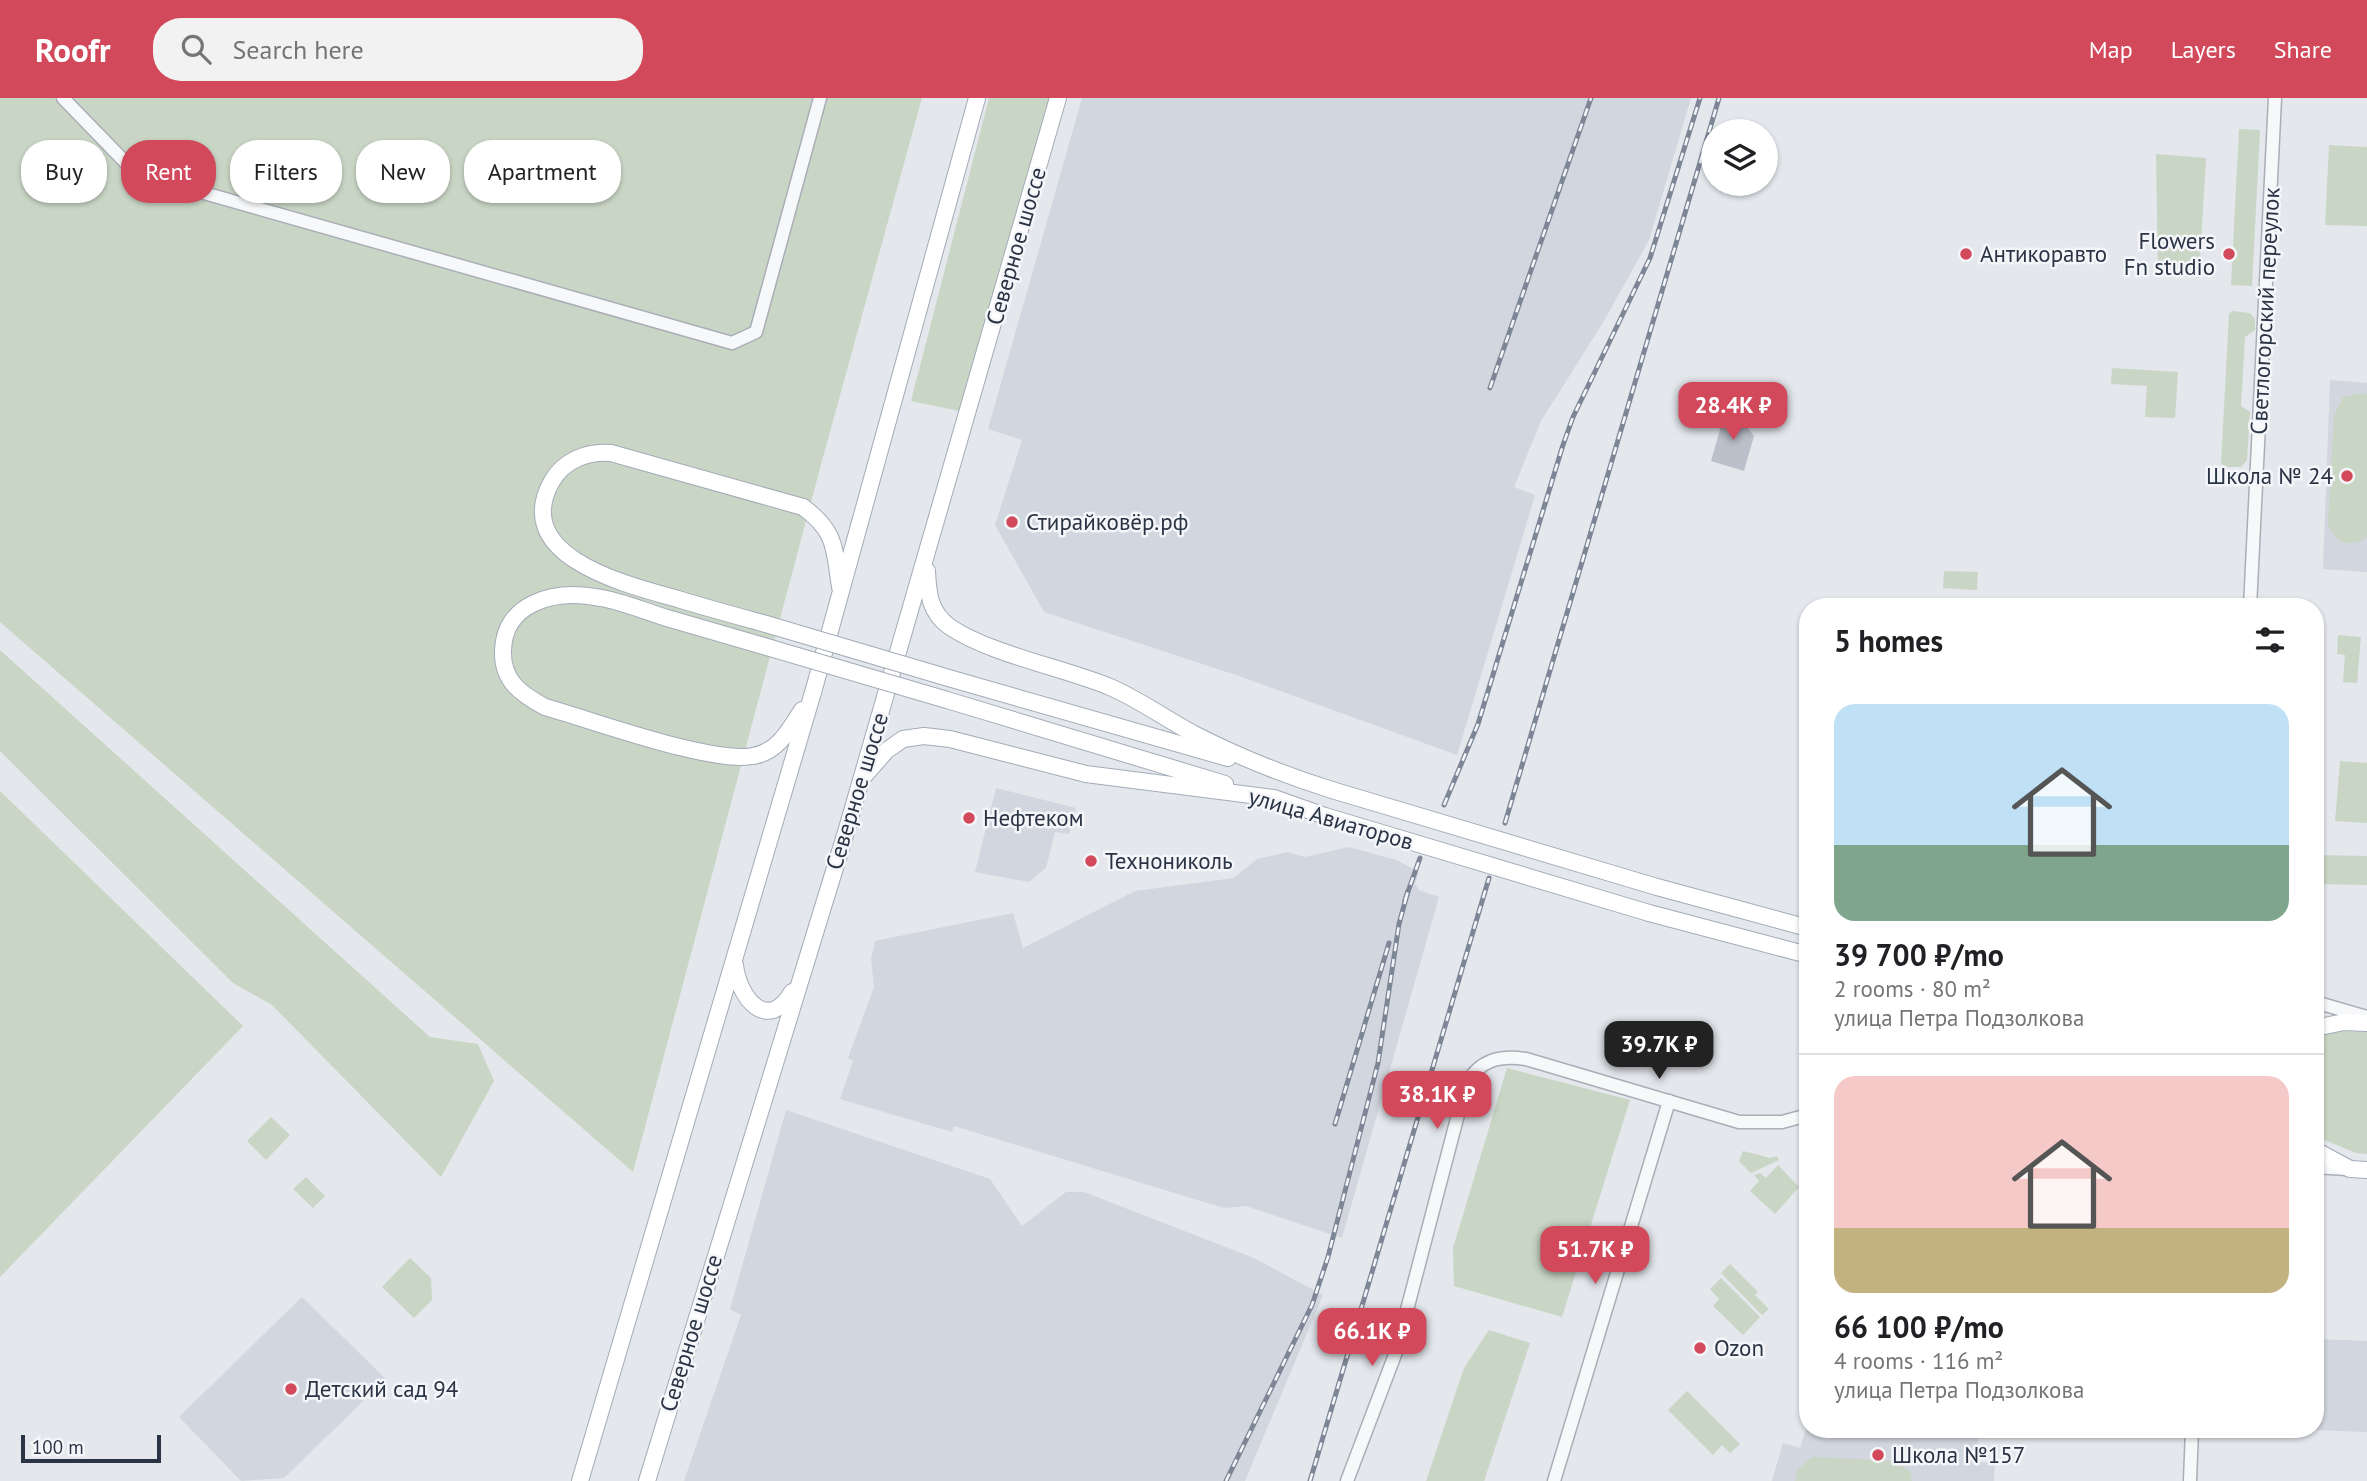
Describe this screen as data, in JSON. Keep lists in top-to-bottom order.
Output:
{
  "streets": {
    "main road": ["Северное шоссе", "улица Авиаторов"],
    "street": ["Светлогорский переулок"]
  },
  "crossings": [
    ["Северное шоссе", "улица Авиаторов"]
  ],
  "places": [
    "Антикоравто",
    "Flowers Fn studio",
    "Школа № 24",
    "Стирайковёр.рф",
    "Нефтеком",
    "Технониколь",
    "Ozon",
    "Детский сад 94",
    "Школа №157"
  ],
  "scale_bar": "100 m",
  "page": {
    "header": "Roofr",
    "search": "Search here",
    "nav": ["Map", "Layers", "Share"],
    "chip": [
      "Buy",
      "Rent",
      "Filters",
      "New",
      "Apartment"
    ],
    "price": [
      "28.4K ₽",
      "39.7K ₽",
      "38.1K ₽",
      "51.7K ₽",
      "66.1K ₽"
    ],
    "heading": "5 homes",
    "list": [
      {
        "name": "39 700 ₽/mo",
        "note": "2 rooms · 80 m² · улица Петра Подзолкова"
      },
      {
        "name": "66 100 ₽/mo",
        "note": "4 rooms · 116 m² · улица Петра Подзолкова"
      }
    ],
    "scale": "100 m"
  }
}
